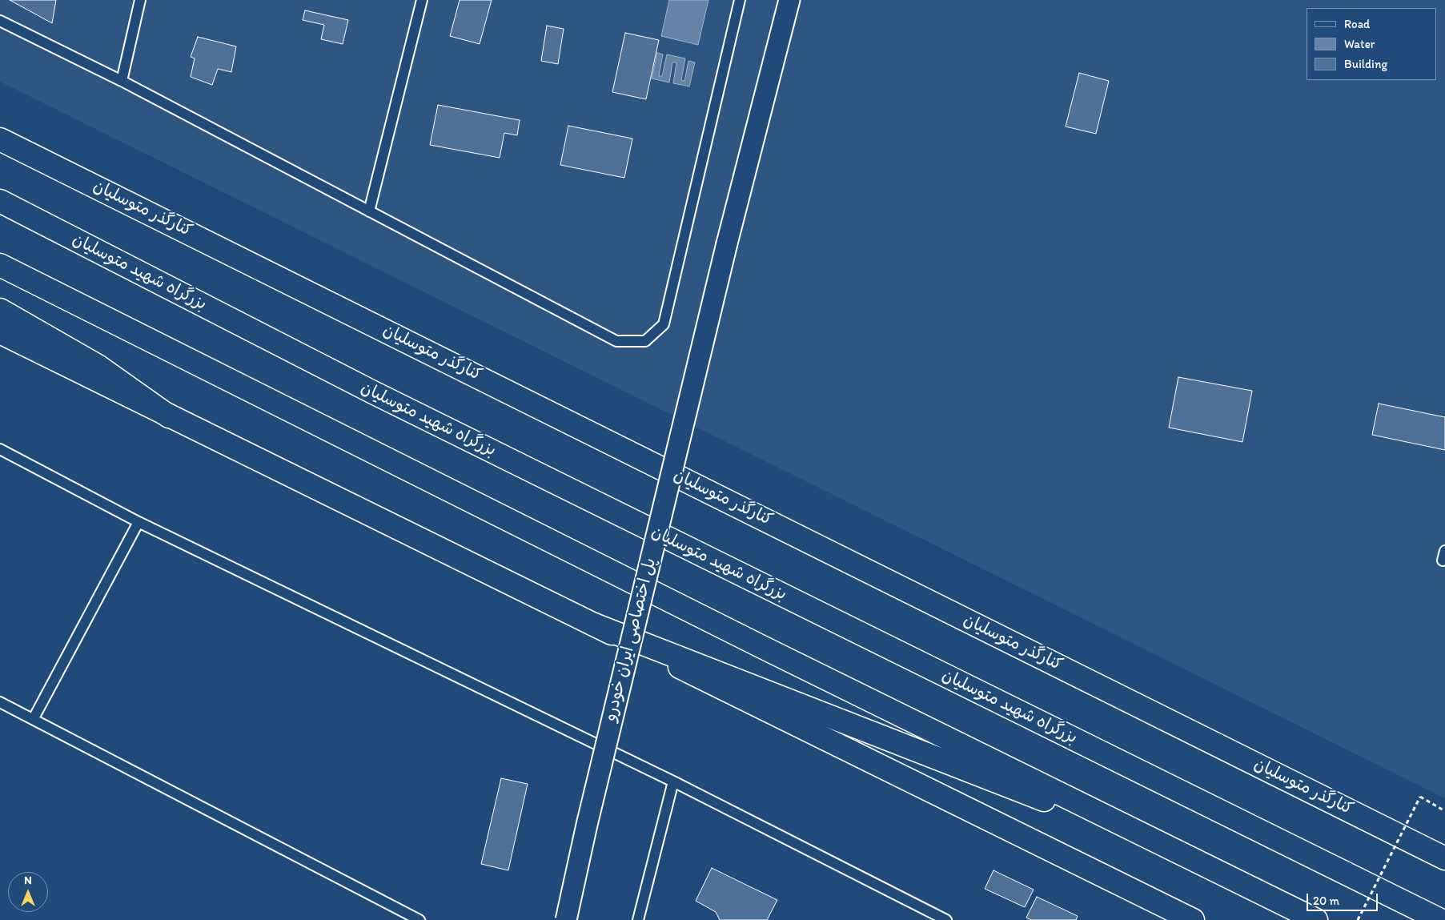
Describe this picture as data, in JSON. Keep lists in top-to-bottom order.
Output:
{
  "streets": {
    "main road": ["کنارگذر متوسلیان", "بزرگراه شهید متوسلیان"],
    "street": ["پل اختصاصی ایران خودرو"]
  },
  "legend": ["Road", "Water", "Building"],
  "scale_bar": "20 m",
  "north": "top"
}
